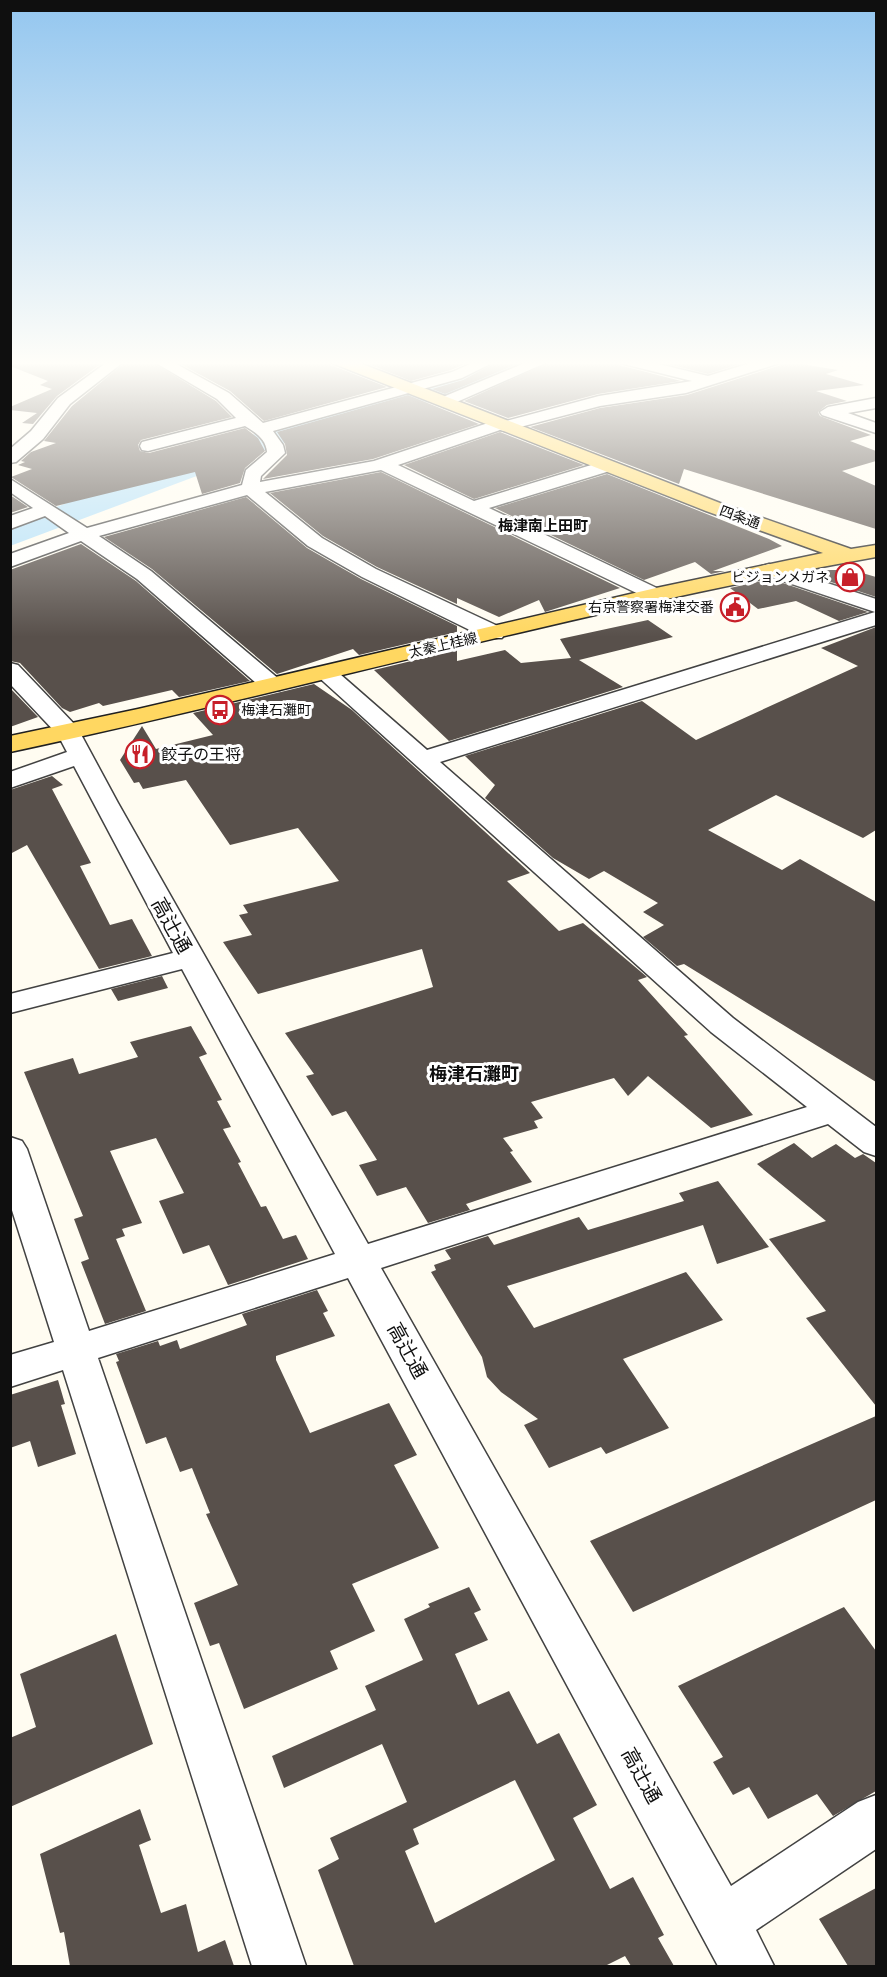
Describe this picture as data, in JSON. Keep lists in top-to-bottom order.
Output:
{
  "streets": {
    "main road": ["四条通", "太秦上桂線"],
    "street": ["高辻通"]
  },
  "crossings": [
    ["四条通", "太秦上桂線"],
    ["太秦上桂線", "高辻通"]
  ],
  "districts": ["梅津南上田町", "梅津石灘町"],
  "places": {
    "shop": ["ビジョンメガネ"],
    "public building": ["右京警察署梅津交番"],
    "bus stop": ["梅津石灘町"],
    "restaurant": ["餃子の王将"]
  }
}
